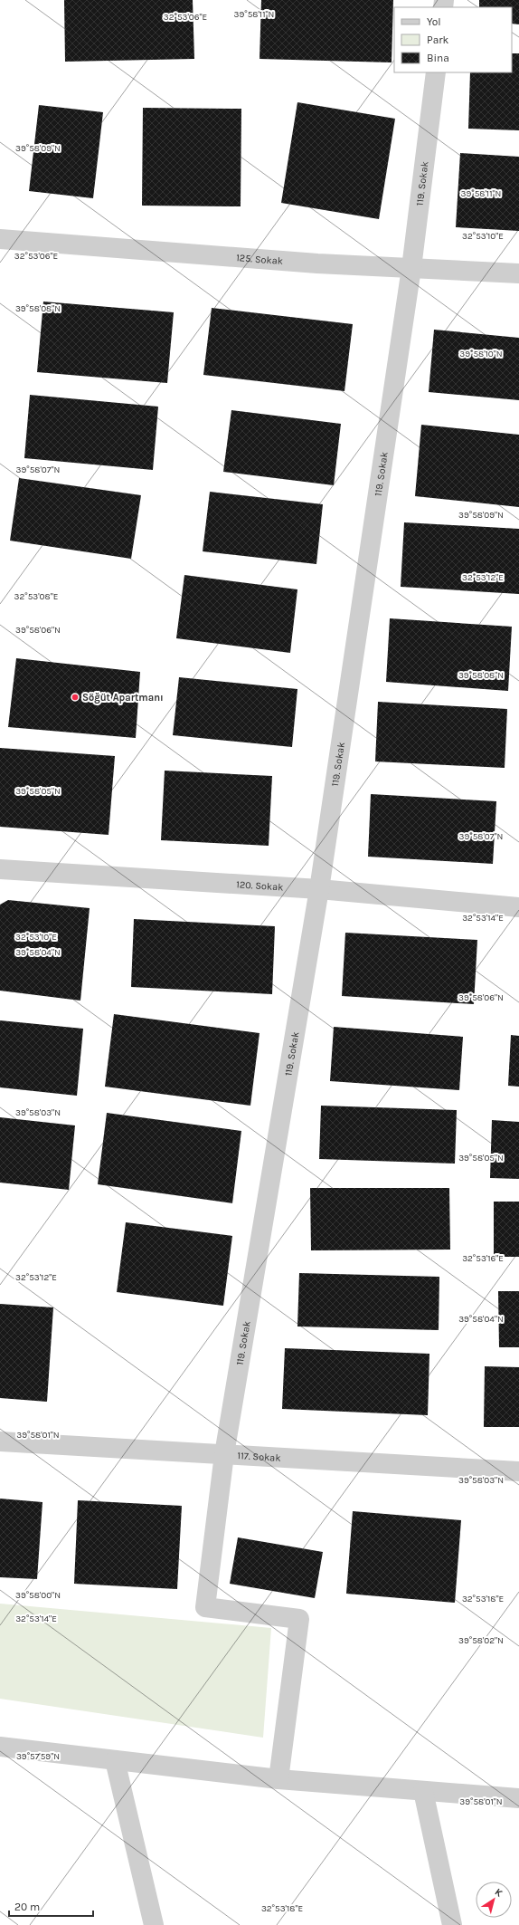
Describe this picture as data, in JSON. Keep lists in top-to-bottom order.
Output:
{
  "streets": {
    "street": [
      "119. Sokak",
      "125. Sokak",
      "120. Sokak",
      "117. Sokak"
    ]
  },
  "crossings": [
    ["119. Sokak", "125. Sokak"],
    ["119. Sokak", "120. Sokak"],
    ["119. Sokak", "117. Sokak"]
  ],
  "places": ["Söğüt Apartmanı"],
  "legend": ["Yol", "Park", "Bina"],
  "scale_bar": "20 m",
  "north": "top right",
  "coordinates": [
    "39°58'11\"N",
    "32°53'06\"E",
    "39°58'09\"N",
    "32°53'10\"E",
    "39°58'08\"N",
    "39°58'10\"N",
    "39°58'07\"N",
    "32°53'12\"E",
    "32°53'08\"E",
    "39°58'06\"N",
    "39°58'05\"N",
    "32°53'14\"E",
    "39°58'04\"N",
    "39°58'03\"N",
    "32°53'16\"E",
    "39°58'01\"N",
    "39°58'00\"N",
    "32°53'18\"E",
    "39°58'02\"N",
    "39°57'59\"N"
  ]
}
